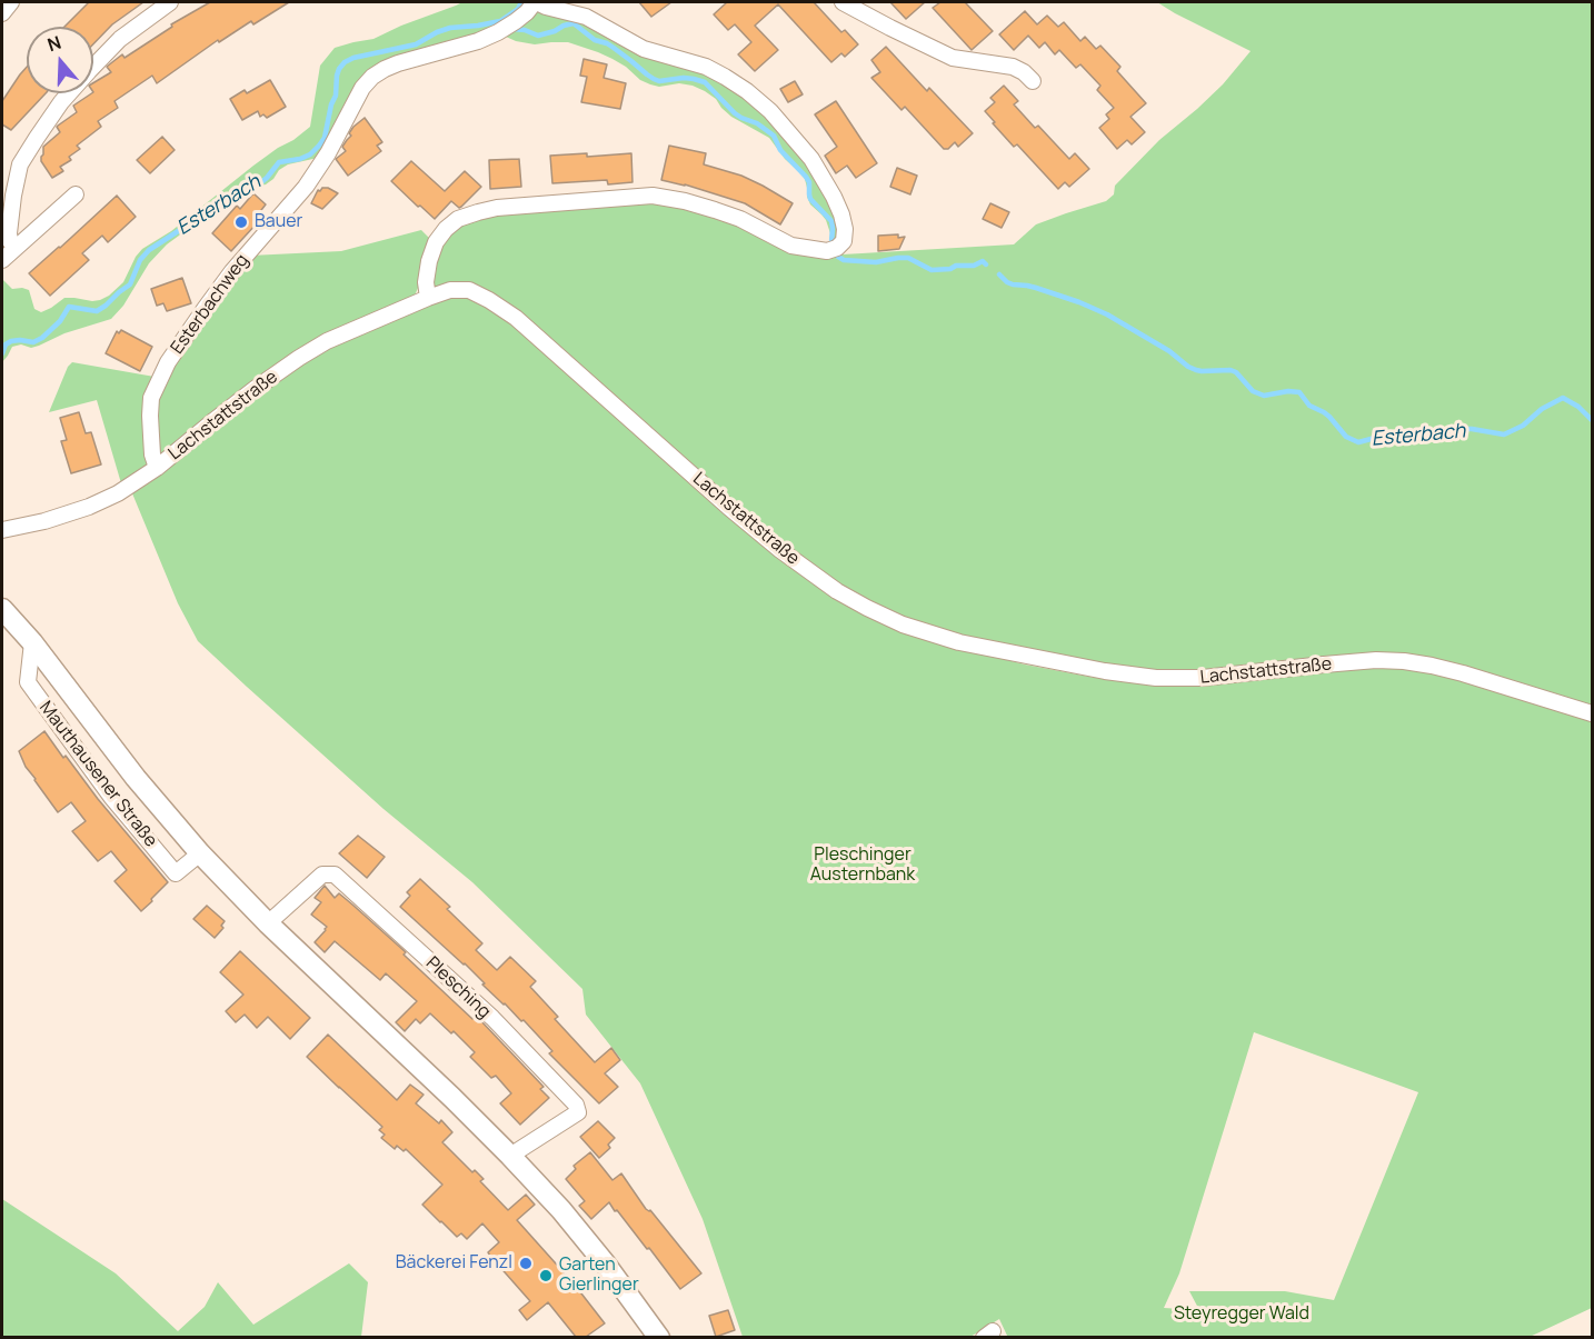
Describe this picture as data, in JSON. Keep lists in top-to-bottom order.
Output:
{
  "streets": {
    "main road": ["Mauthausener Straße"],
    "street": ["Esterbachweg", "Lachstattstraße", "Plesching"]
  },
  "crossings": [
    ["Esterbachweg", "Lachstattstraße"],
    ["Mauthausener Straße", "Plesching"]
  ],
  "water": ["Esterbach"],
  "parks": ["Pleschinger Austernbank", "Steyregger Wald"],
  "places": ["Bauer", "Bäckerei Fenzl", "Garten Gierlinger"],
  "north": "top"
}
